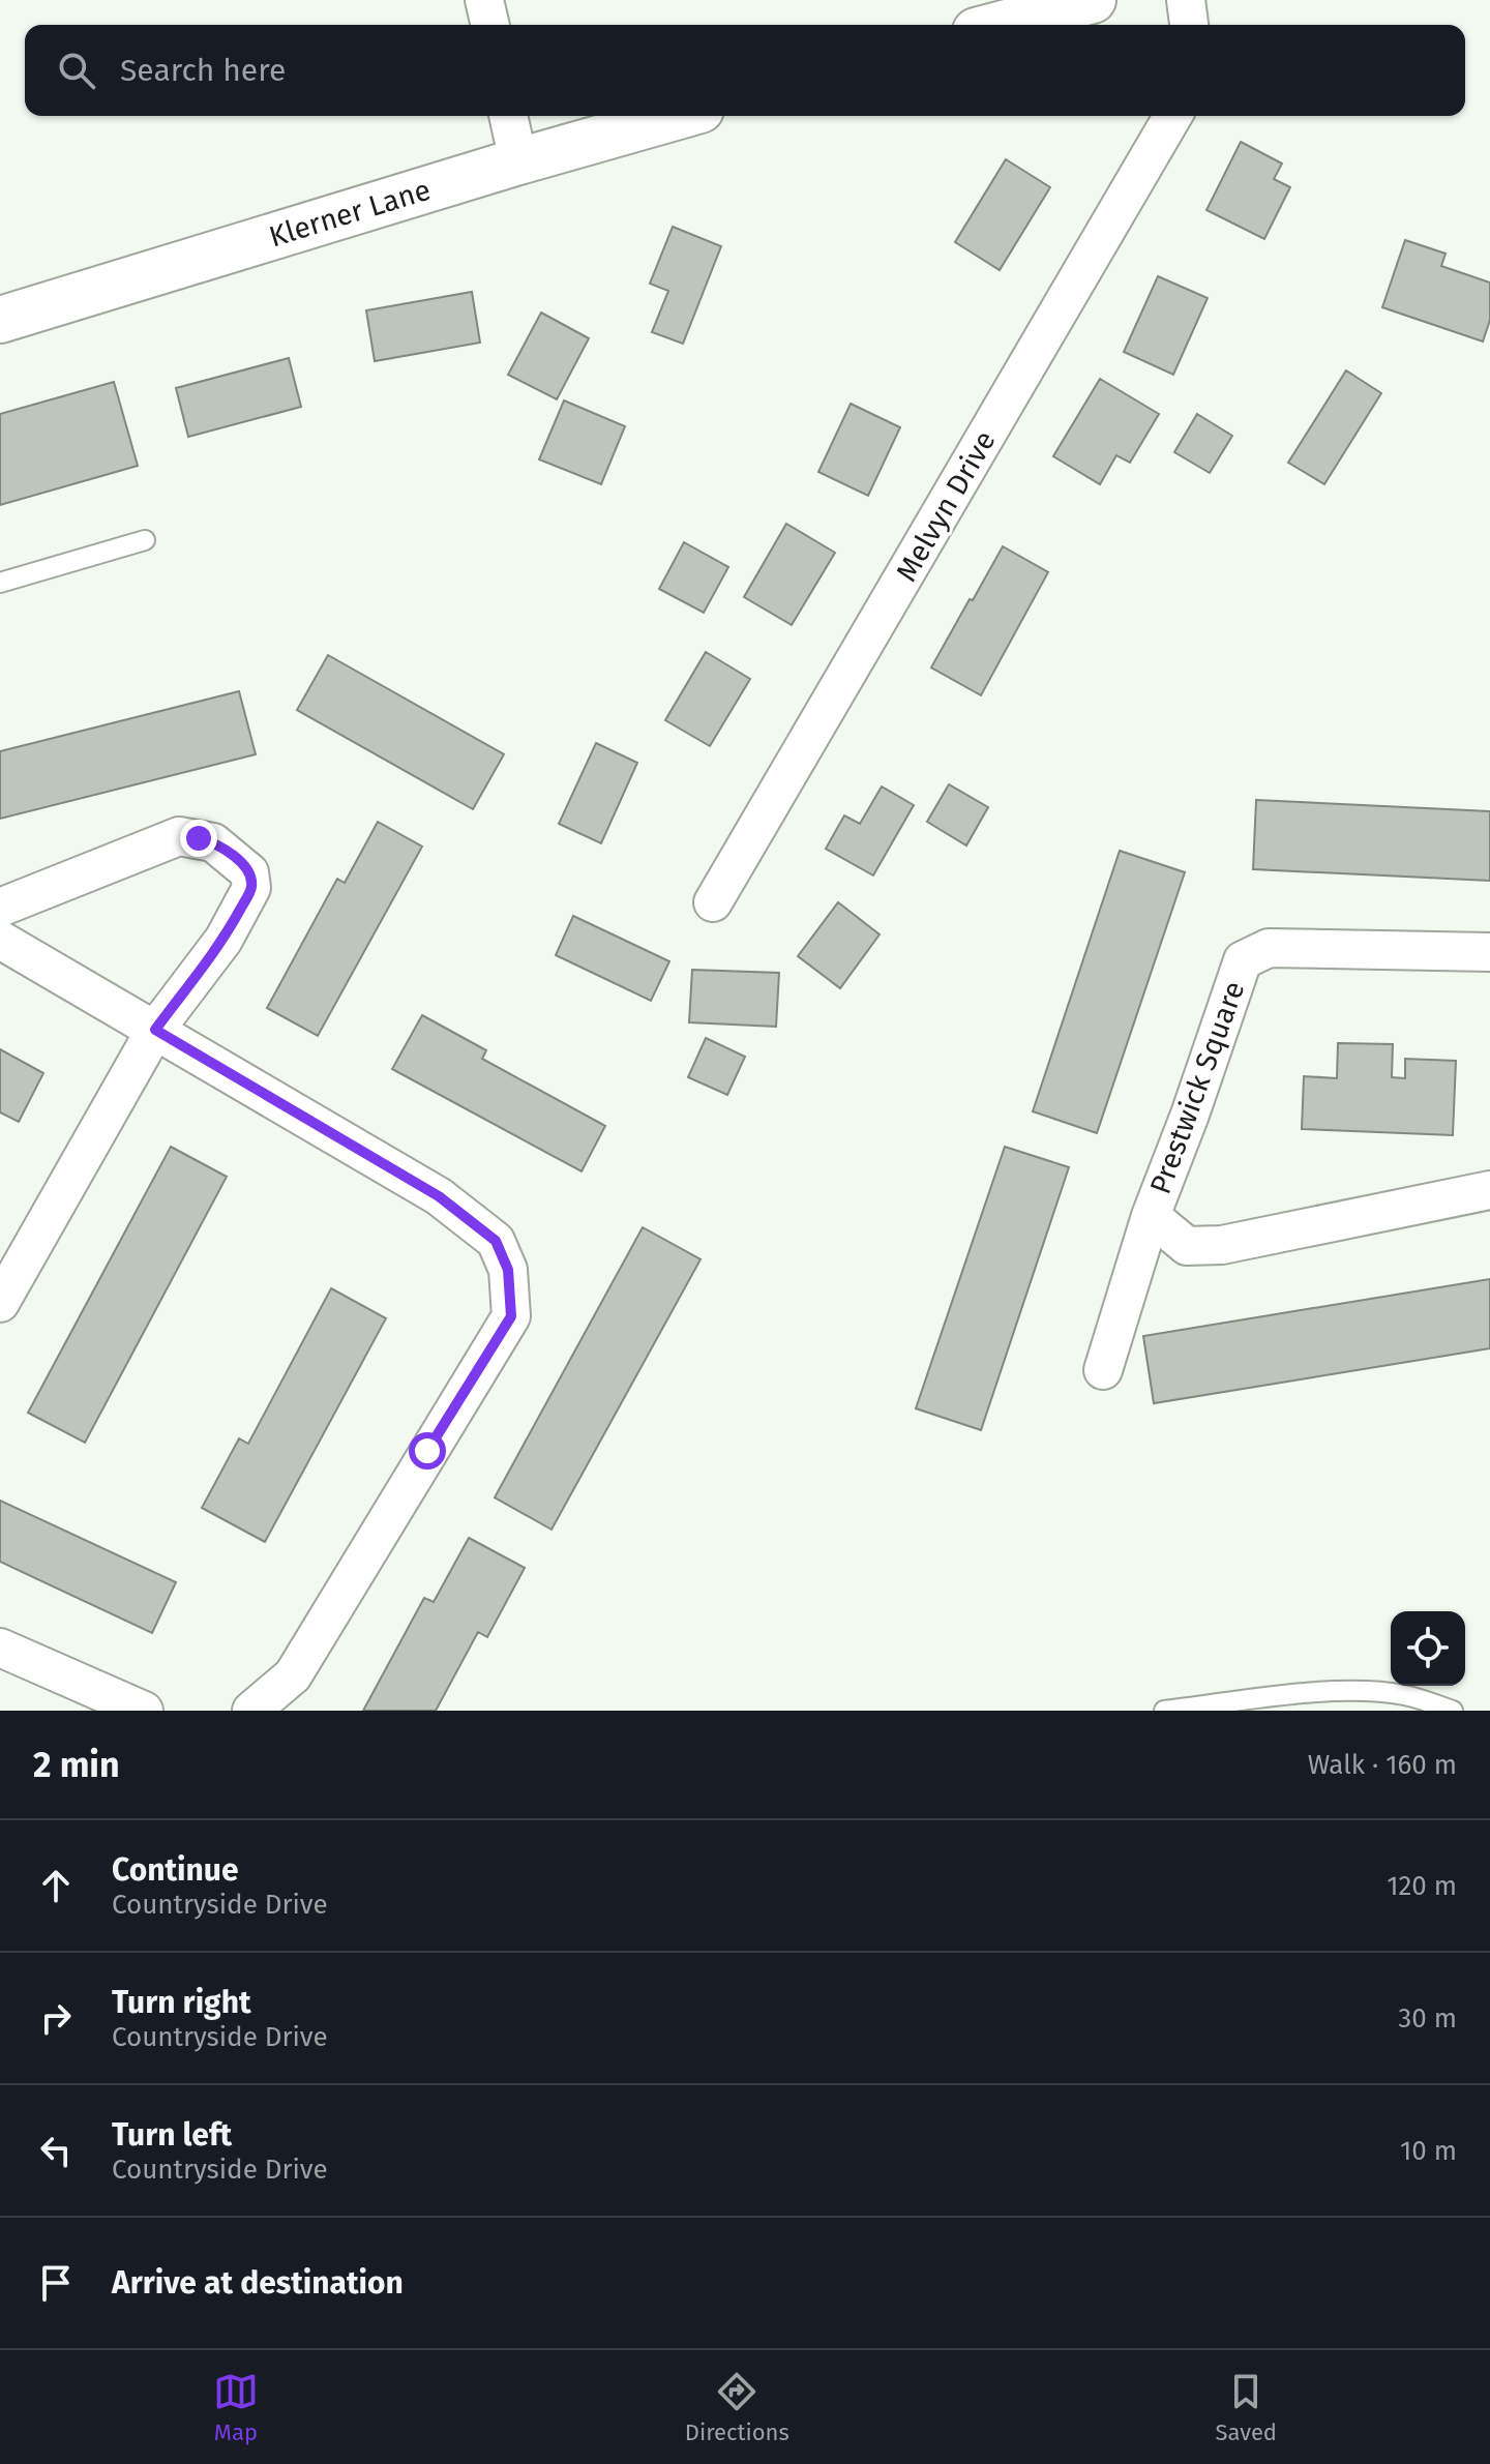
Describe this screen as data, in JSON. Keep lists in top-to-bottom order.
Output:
{
  "streets": {
    "street": ["Klerner Lane", "Melvyn Drive", "Prestwick Square"]
  },
  "page": {
    "search": "Search here",
    "heading": ["2 min", "Walk · 160 m"],
    "list": [
      ["Continue", "Countryside Drive", "120 m"],
      ["Turn right", "Countryside Drive", "30 m"],
      ["Turn left", "Countryside Drive", "10 m"],
      "Arrive at destination"
    ],
    "nav": ["Map", "Directions", "Saved"]
  }
}
